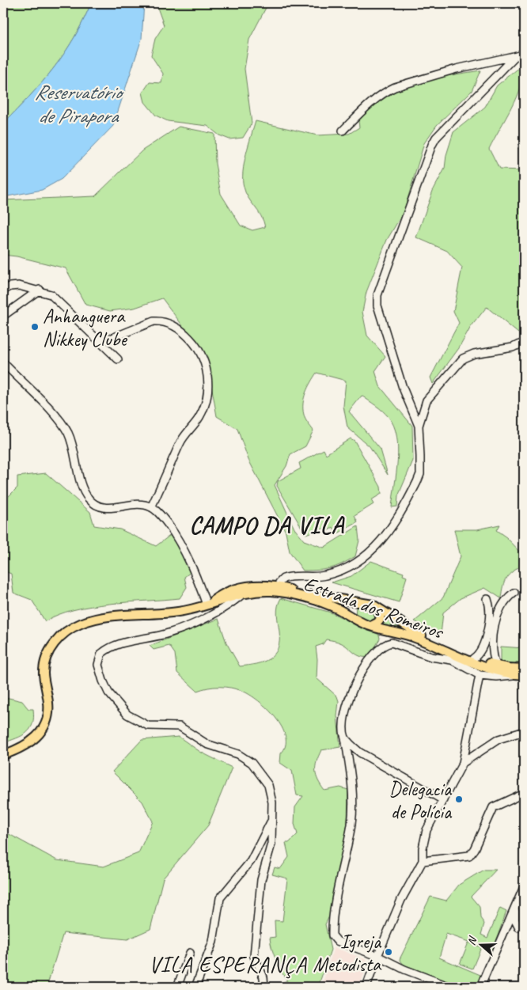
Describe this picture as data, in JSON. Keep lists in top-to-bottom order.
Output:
{
  "streets": {
    "main road": ["Estrada dos Romeiros"]
  },
  "districts": ["CAMPO DA VILA", "VILA ESPERANÇA"],
  "water": ["Reservatório de Pirapora"],
  "places": ["Anhanguera Nikkey Clube", "Delegacia de Polícia", "Igreja Metodista"],
  "north": "left"
}
